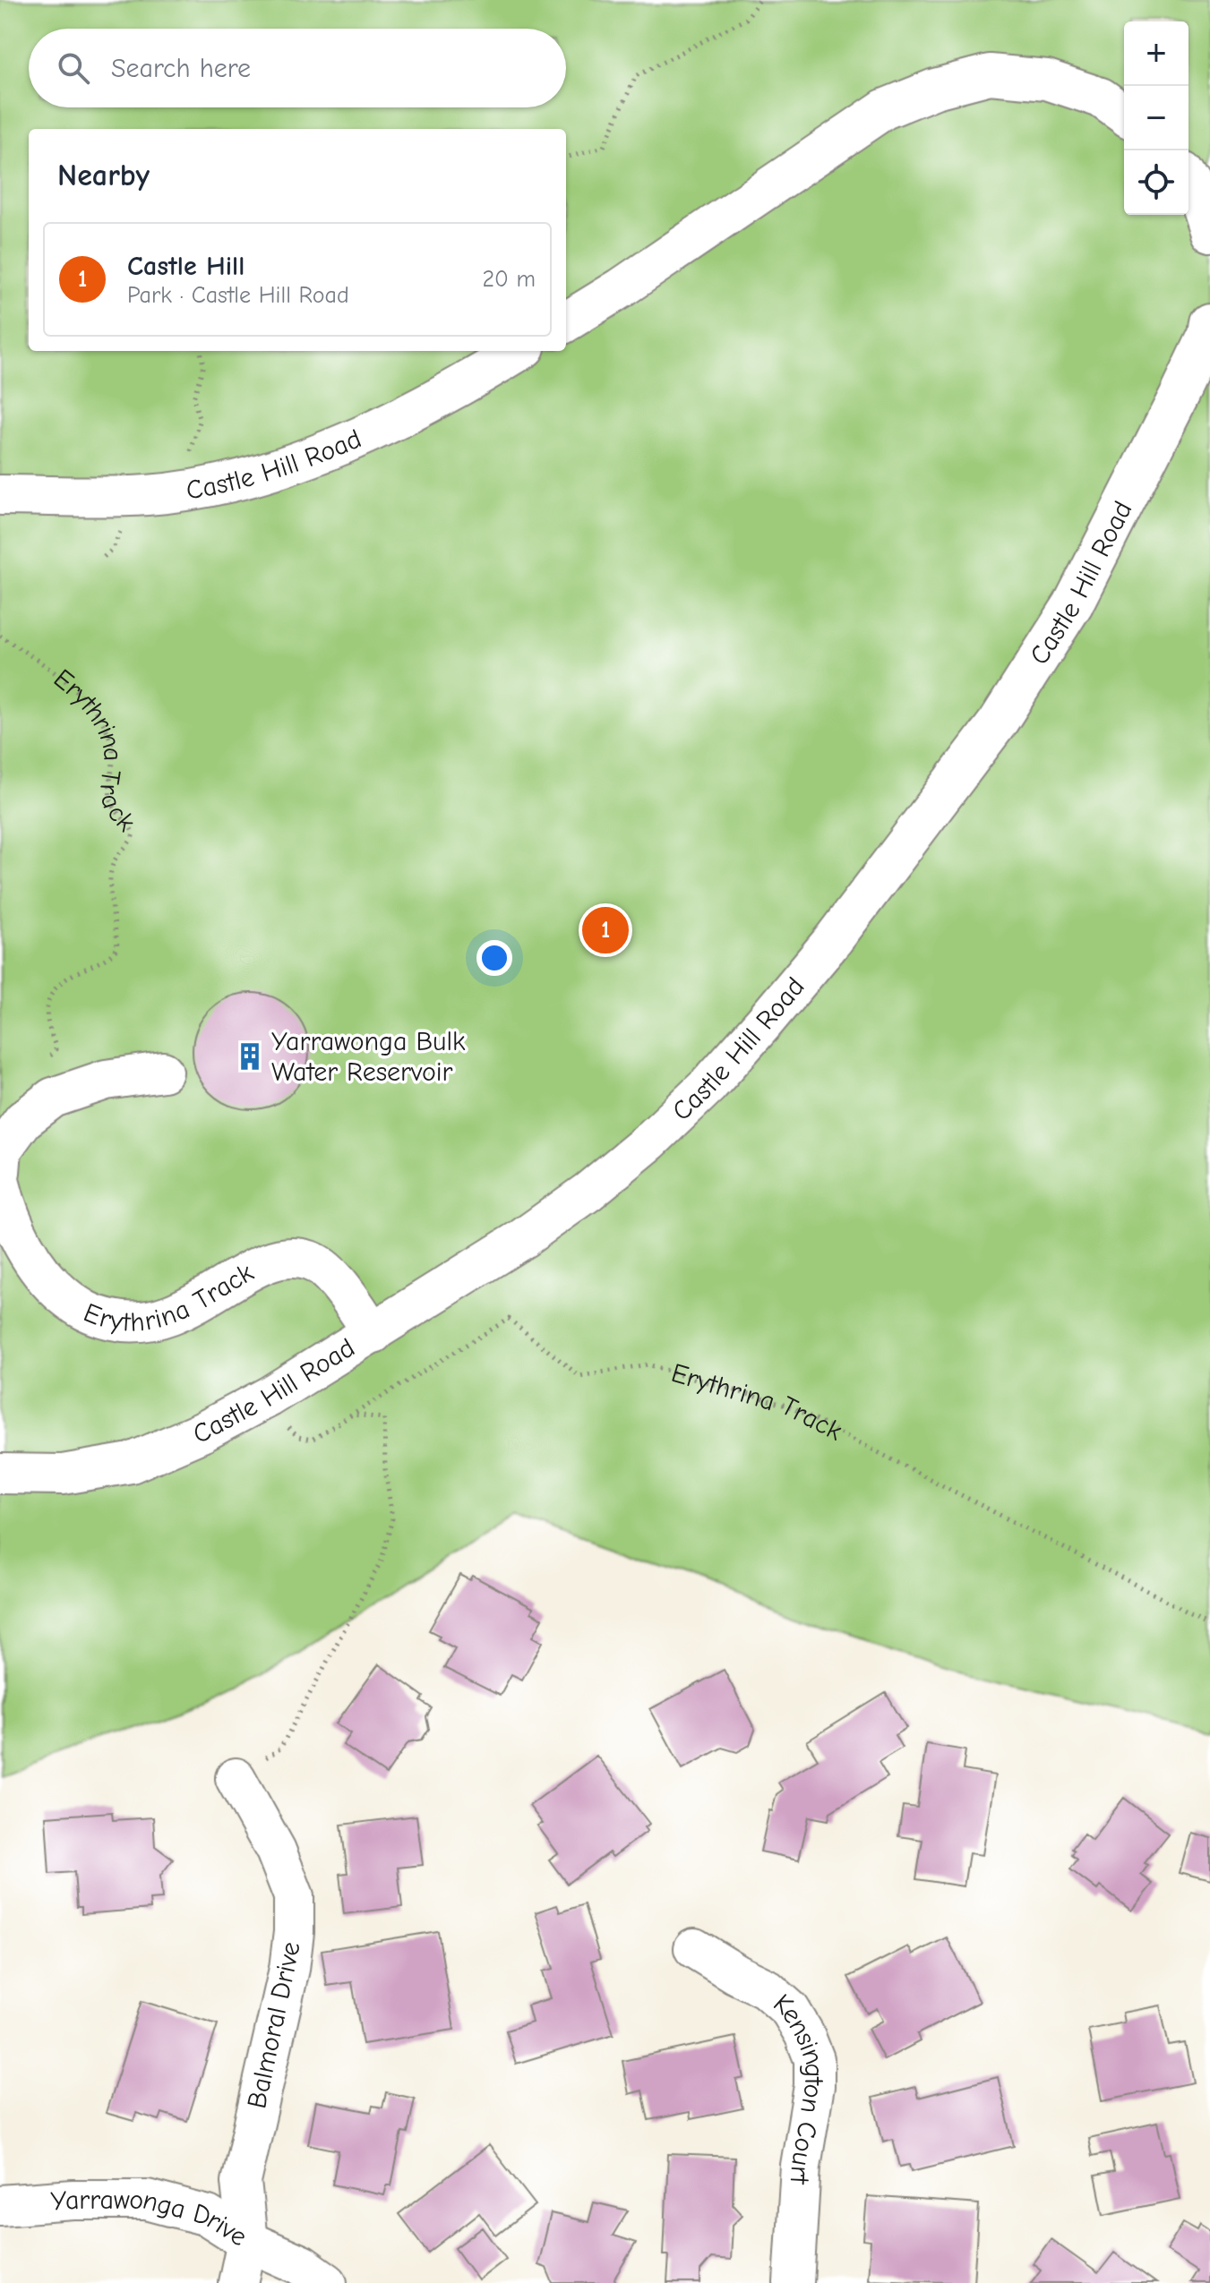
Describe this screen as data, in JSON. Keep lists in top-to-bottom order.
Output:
{
  "streets": {
    "main road": [
      "Castle Hill Road",
      "Erythrina Track",
      "Balmoral Drive",
      "Kensington Court",
      "Yarrawonga Drive"
    ]
  },
  "crossings": [
    ["Castle Hill Road", "Erythrina Track"],
    ["Balmoral Drive", "Yarrawonga Drive"]
  ],
  "places": {
    "building": ["Yarrawonga Bulk Water Reservoir"]
  },
  "page": {
    "map_buttons": ["+", "−"],
    "search": "Search here",
    "heading": "Nearby",
    "list": [
      {
        "mark": "1",
        "name": "Castle Hill",
        "note": "Park · Castle Hill Road",
        "value": "20 m"
      }
    ],
    "pins": "1"
  }
}
